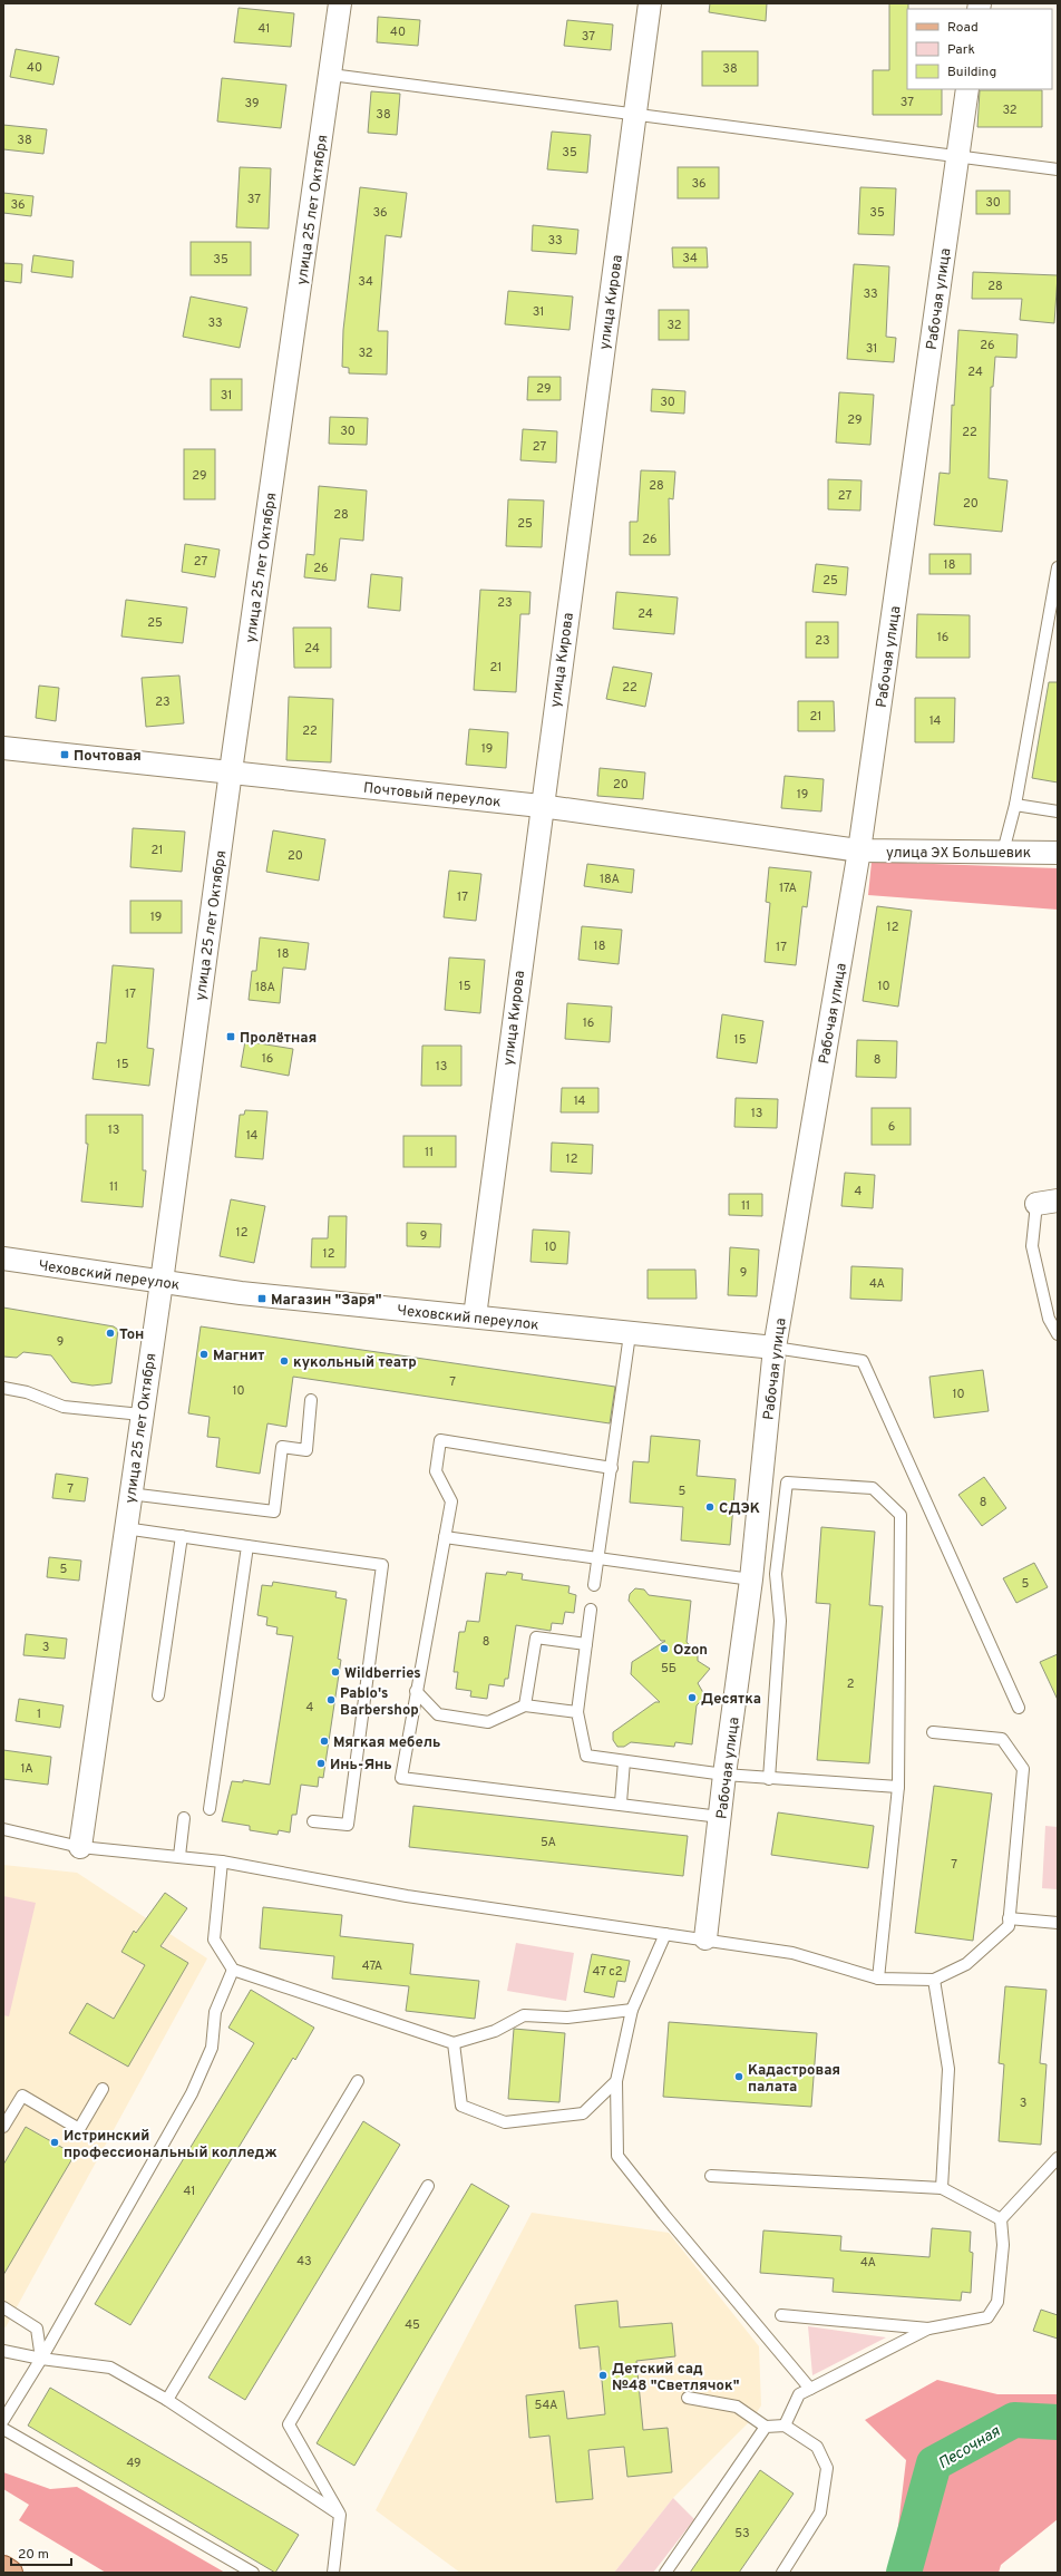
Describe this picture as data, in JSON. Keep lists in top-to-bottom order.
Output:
{
  "streets": {
    "street": [
      "улица 25 лет Октября",
      "Рабочая улица",
      "улица Кирова",
      "Почтовый переулок",
      "улица ЭХ Большевик",
      "Чеховский переулок"
    ]
  },
  "crossings": [
    ["улица 25 лет Октября", "Почтовый переулок"],
    ["улица 25 лет Октября", "Чеховский переулок"],
    ["Рабочая улица", "Почтовый переулок"],
    ["Рабочая улица", "улица ЭХ Большевик"],
    ["Рабочая улица", "Чеховский переулок"],
    ["улица Кирова", "Почтовый переулок"],
    ["улица Кирова", "Чеховский переулок"],
    ["Почтовый переулок", "улица ЭХ Большевик"]
  ],
  "water": ["Песочная"],
  "places": {
    "transit": ["Почтовая", "Пролётная", "Магазин \"Заря\""],
    "other": [
      "Тон",
      "Магнит",
      "кукольный театр",
      "СДЭК",
      "Ozon",
      "Wildberries",
      "Десятка",
      "Pablo's Barbershop",
      "Мягкая мебель",
      "Инь-Янь",
      "Кадастровая палата",
      "Истринский профессиональный колледж",
      "Детский сад №48 \"Светлячок\""
    ]
  },
  "house_numbers": [
    "41",
    "40",
    "37",
    "40",
    "38",
    "37",
    "39",
    "32",
    "38",
    "38",
    "35",
    "36",
    "37",
    "30",
    "36",
    "36",
    "35",
    "33",
    "34",
    "35",
    "34",
    "28",
    "33",
    "31",
    "33",
    "32",
    "26",
    "31",
    "32",
    "24",
    "29",
    "31",
    "30",
    "29",
    "30",
    "22",
    "27",
    "29",
    "28",
    "27",
    "20",
    "28",
    "25",
    "26",
    "27",
    "18",
    "26",
    "25",
    "23",
    "24",
    "25",
    "16",
    "23",
    "24",
    "21",
    "22",
    "23",
    "21",
    "14",
    "22",
    "19",
    "20",
    "19",
    "21",
    "20",
    "18А",
    "17А",
    "17",
    "19",
    "12",
    "18",
    "17",
    "18",
    "15",
    "10",
    "18А",
    "17",
    "16",
    "15",
    "16",
    "8",
    "15",
    "13",
    "14",
    "13",
    "6",
    "13",
    "14",
    "11",
    "12",
    "11",
    "4",
    "11",
    "12",
    "9",
    "10",
    "12",
    "9",
    "4А",
    "9",
    "7",
    "10",
    "10",
    "7",
    "5",
    "8",
    "5",
    "5",
    "8",
    "3",
    "5Б",
    "2",
    "4",
    "1",
    "1А",
    "5А",
    "7",
    "47А",
    "47 с2",
    "3",
    "41",
    "43",
    "4А",
    "45",
    "54А",
    "49",
    "53"
  ],
  "legend": ["Road", "Park", "Building"],
  "scale_bar": "20 m"
}
